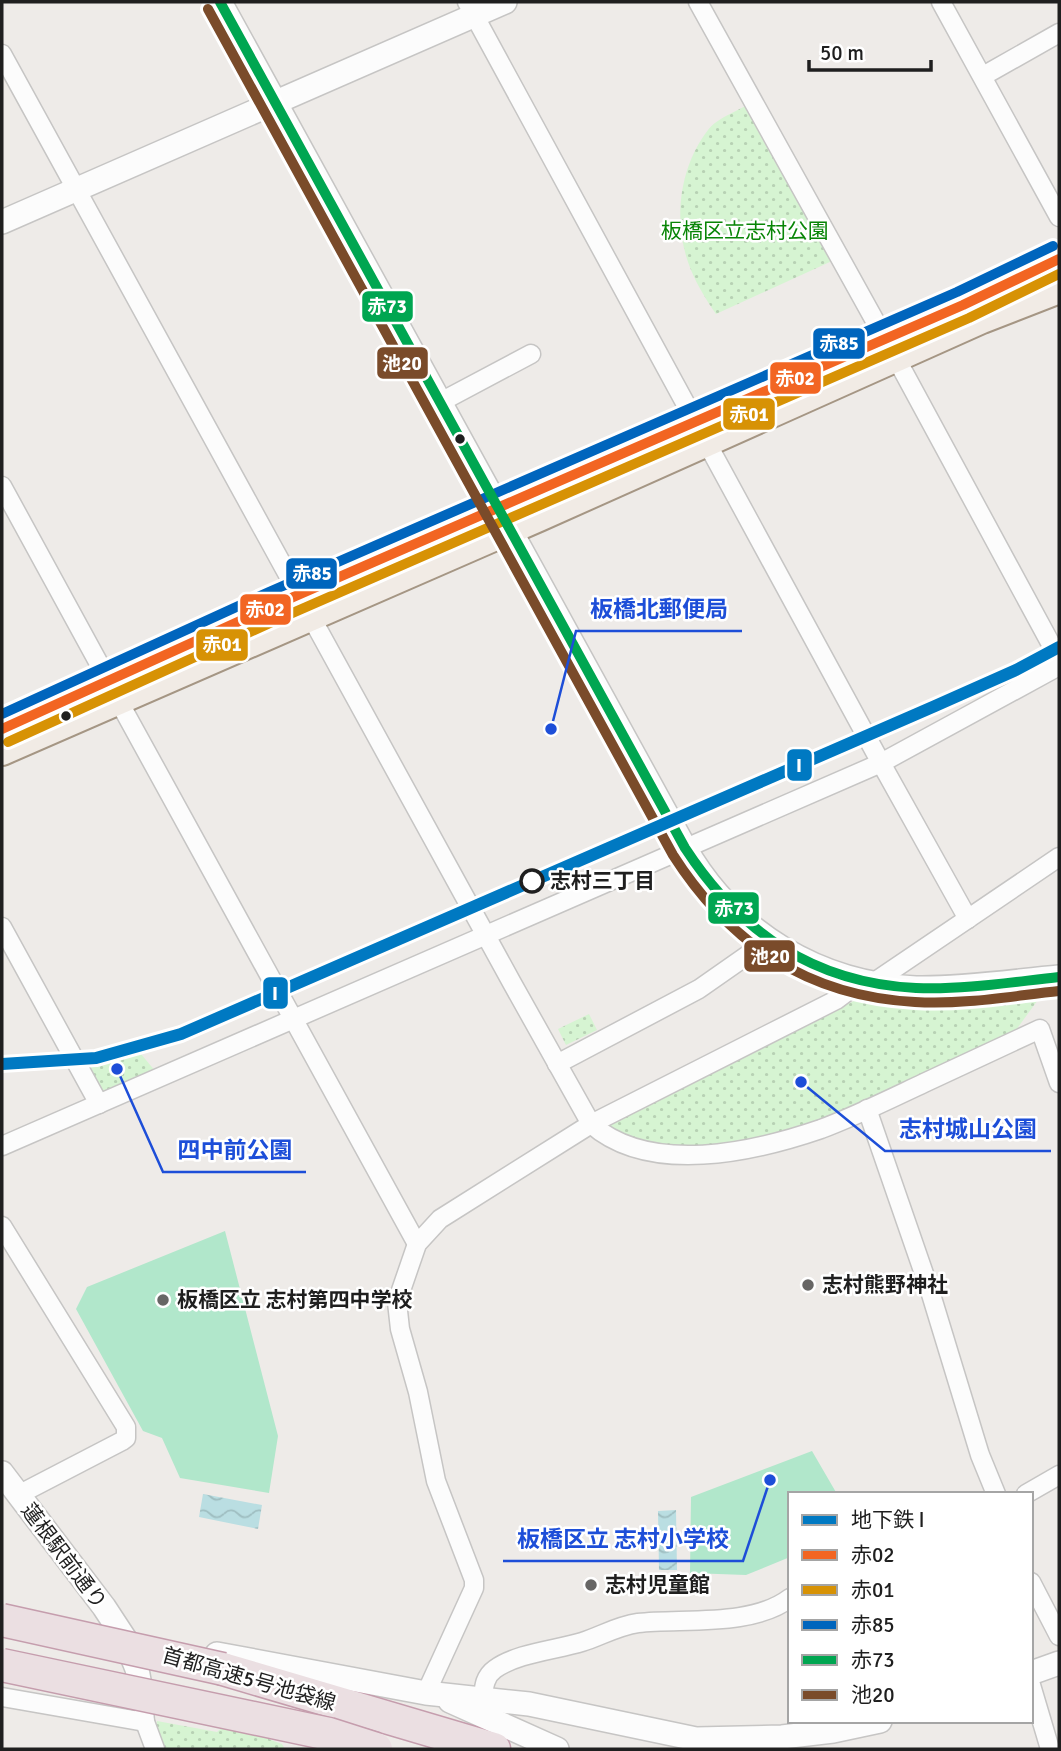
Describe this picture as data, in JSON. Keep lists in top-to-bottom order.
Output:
{
  "streets": {
    "highway": ["首都高速5号池袋線"],
    "street": ["蓮根駅前通り"]
  },
  "parks": ["板橋区立志村公園"],
  "places": [
    "板橋北郵便局",
    "志村三丁目",
    "四中前公園",
    "志村城山公園",
    "志村熊野神社",
    "板橋区立 志村第四中学校",
    "板橋区立 志村小学校",
    "志村児童館"
  ],
  "lines": [
    "transit line 赤73",
    "transit line 池20",
    "transit line 赤85",
    "transit line 赤02",
    "transit line 赤01",
    "metro line I"
  ],
  "legend": [
    "地下鉄 I",
    "赤02",
    "赤01",
    "赤85",
    "赤73",
    "池20"
  ],
  "scale_bar": "50 m"
}
